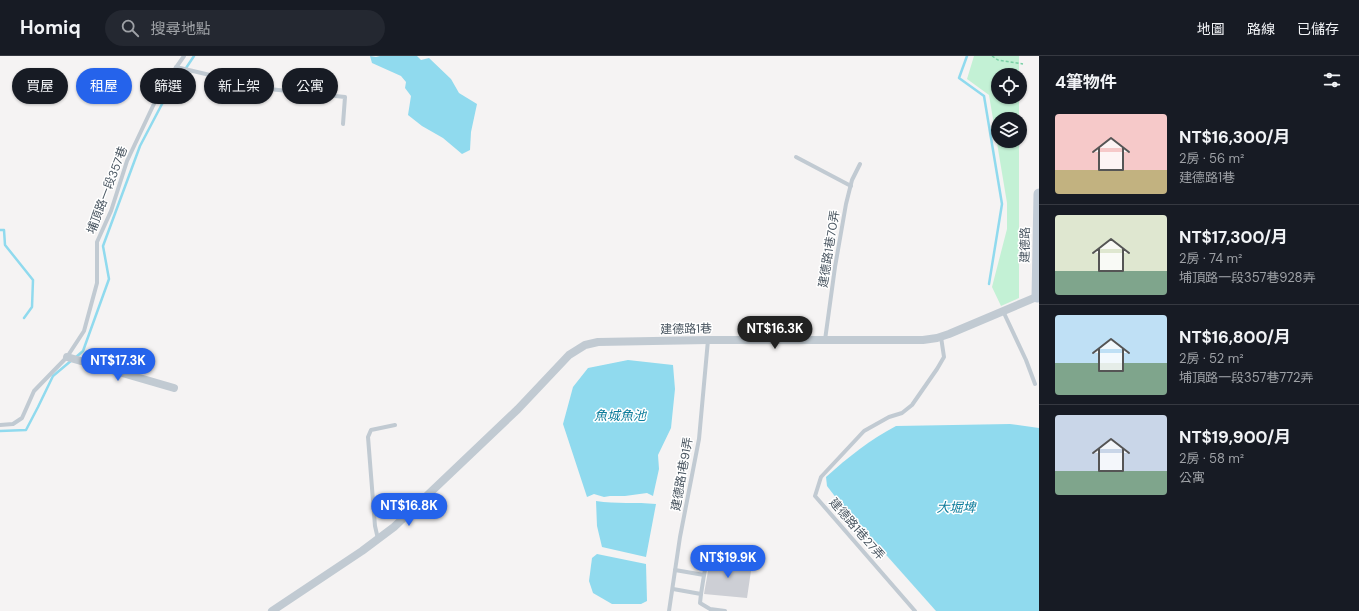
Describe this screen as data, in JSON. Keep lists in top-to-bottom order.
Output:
{
  "streets": {
    "street": ["建德路", "建德路1巷"],
    "lane": [
      "埔頂路一段357巷",
      "建德路1巷70弄",
      "建德路1巷91弄",
      "建德路1巷27弄"
    ]
  },
  "crossings": [
    ["建德路", "建德路1巷"],
    ["建德路1巷70弄", "建德路1巷"],
    ["建德路1巷", "建德路1巷91弄"],
    ["建德路1巷", "建德路1巷27弄"]
  ],
  "water": ["魚城魚池", "大堀埤"],
  "page": {
    "header": "Homiq",
    "search": "搜尋地點",
    "nav": ["地圖", "路線", "已儲存"],
    "heading": "4筆物件",
    "chip": [
      "買屋",
      "租屋",
      "篩選",
      "新上架",
      "公寓"
    ],
    "list": [
      {
        "name": "NT$16,300/月",
        "note": "2房 · 56 m² · 建德路1巷"
      },
      {
        "name": "NT$17,300/月",
        "note": "2房 · 74 m² · 埔頂路一段357巷928弄"
      },
      {
        "name": "NT$16,800/月",
        "note": "2房 · 52 m² · 埔頂路一段357巷772弄"
      },
      {
        "name": "NT$19,900/月",
        "note": "2房 · 58 m² · 公寓"
      }
    ],
    "price": [
      "NT$16.3K",
      "NT$17.3K",
      "NT$16.8K",
      "NT$19.9K"
    ]
  }
}
